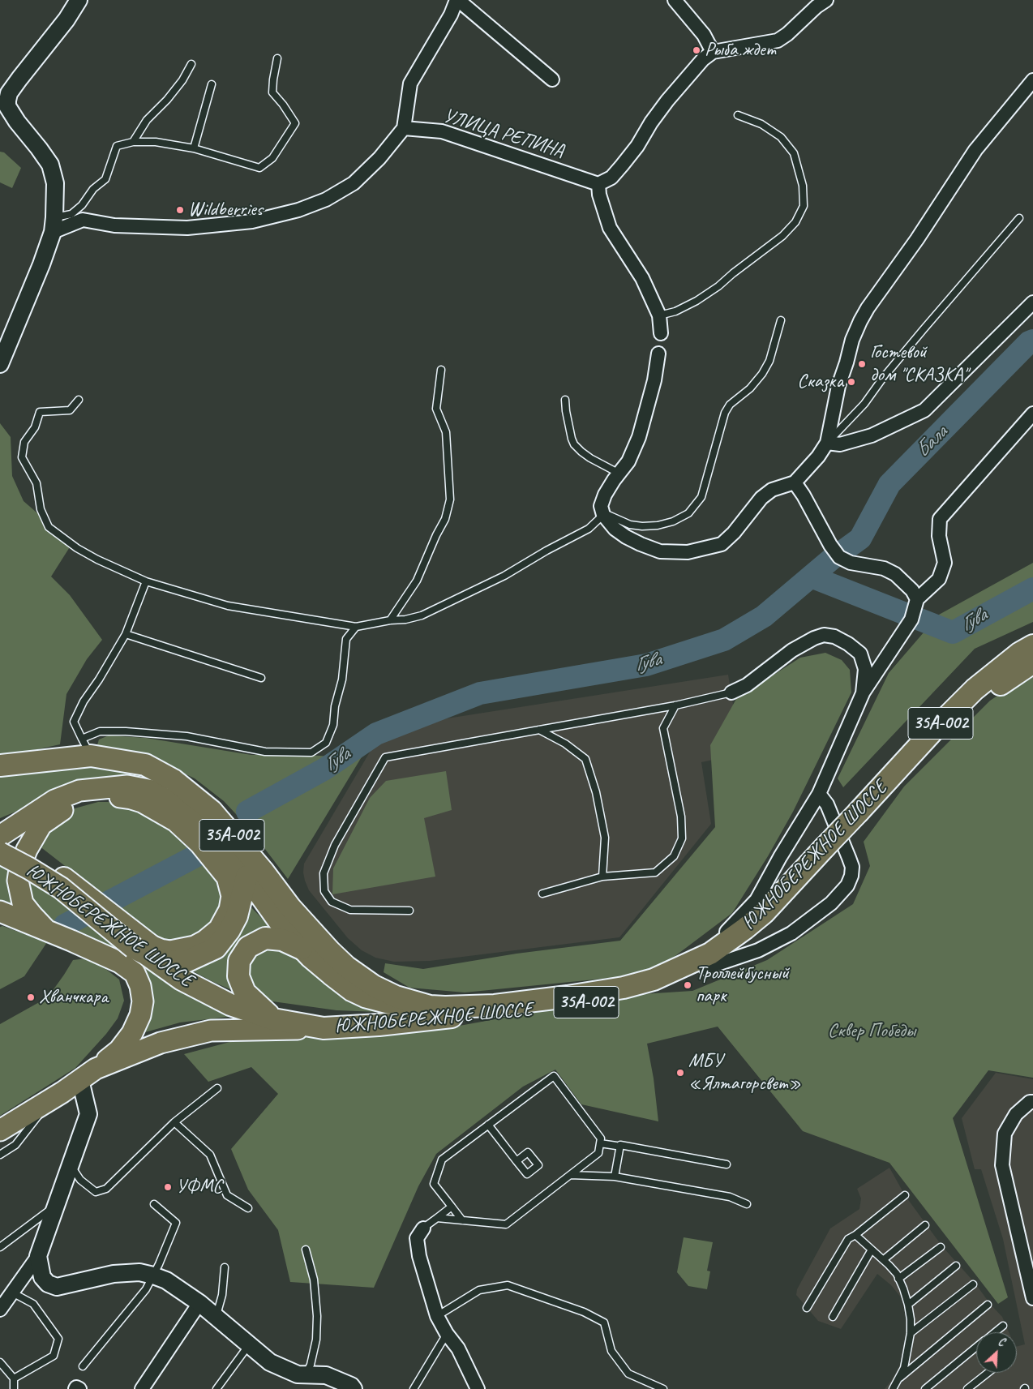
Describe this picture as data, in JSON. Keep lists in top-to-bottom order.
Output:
{
  "streets": {
    "highway": ["35А-002", "ЮЖНОБЕРЕЖНОЕ ШОССЕ"],
    "street": ["УЛИЦА РЕПИНА"]
  },
  "water": ["Бала", "Гува"],
  "parks": ["Сквер Победы"],
  "places": [
    "Рыба ждет",
    "Wildberries",
    "Гостевой дом \"СКАЗКА\"",
    "Сказка",
    "Троллейбусный парк",
    "Хванчкара",
    "МБУ «Ялтагорсвет»",
    "УФМС"
  ],
  "north": "top right"
}
